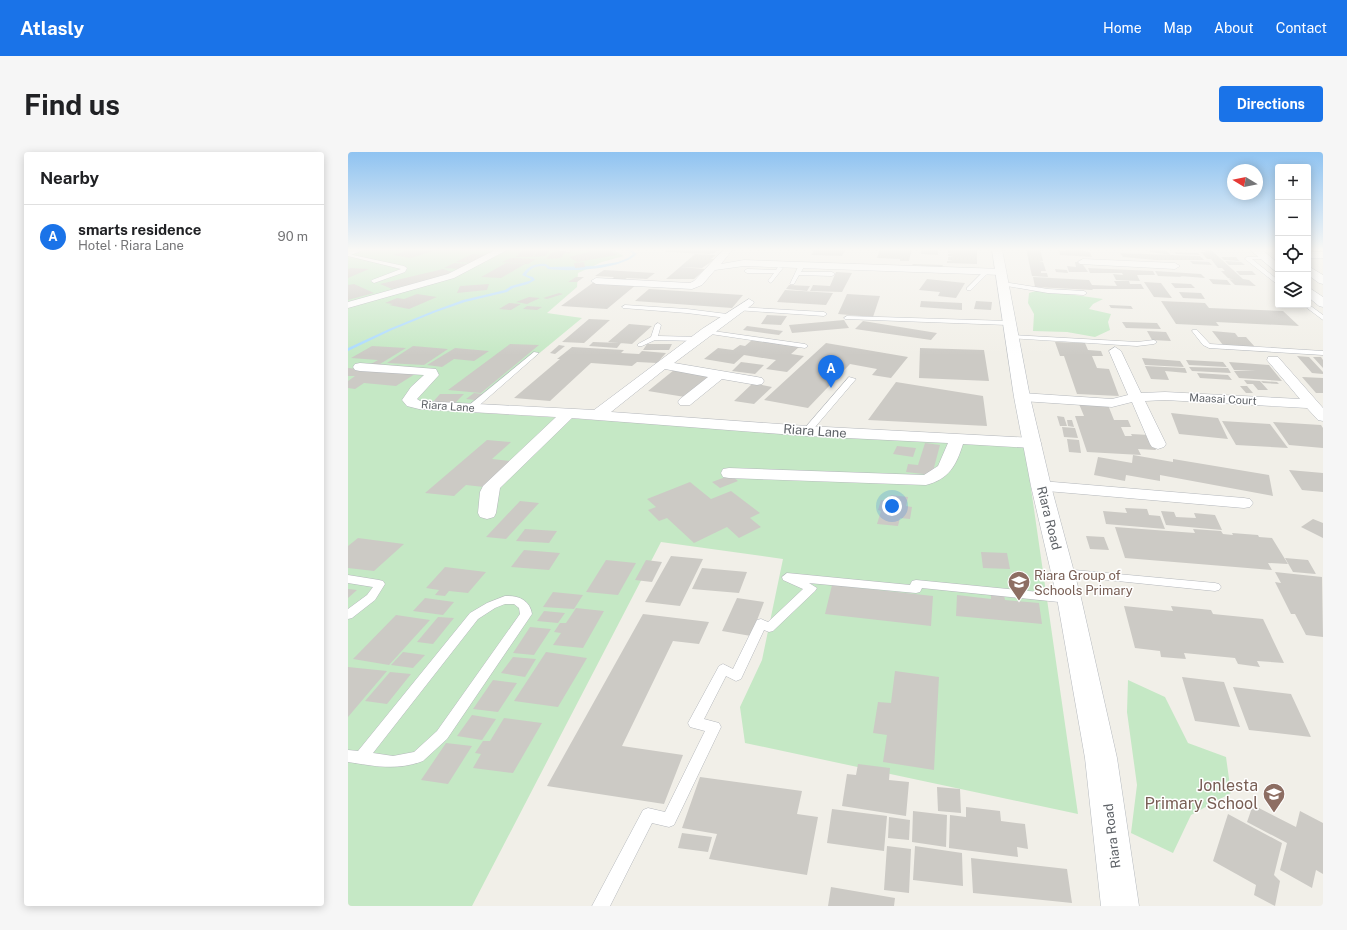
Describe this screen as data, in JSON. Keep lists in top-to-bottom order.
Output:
{
  "streets": {
    "street": ["Maasai Court", "Riara Lane", "Riara Road"]
  },
  "crossings": [
    ["Maasai Court", "Riara Road"],
    ["Riara Lane", "Riara Road"]
  ],
  "places": {
    "school or university": ["Riara Group of Schools Primary", "Jonlesta Primary School"]
  },
  "north": "left",
  "page": {
    "header": "Atlasly",
    "nav": [
      "Home",
      "Map",
      "About",
      "Contact"
    ],
    "buttons": "Directions",
    "title": "Find us",
    "heading": "Nearby",
    "map_buttons": ["+", "−"],
    "list": [
      {
        "mark": "A",
        "name": "smarts residence",
        "note": "Hotel · Riara Lane",
        "value": "90 m"
      }
    ],
    "pins": "A"
  }
}
